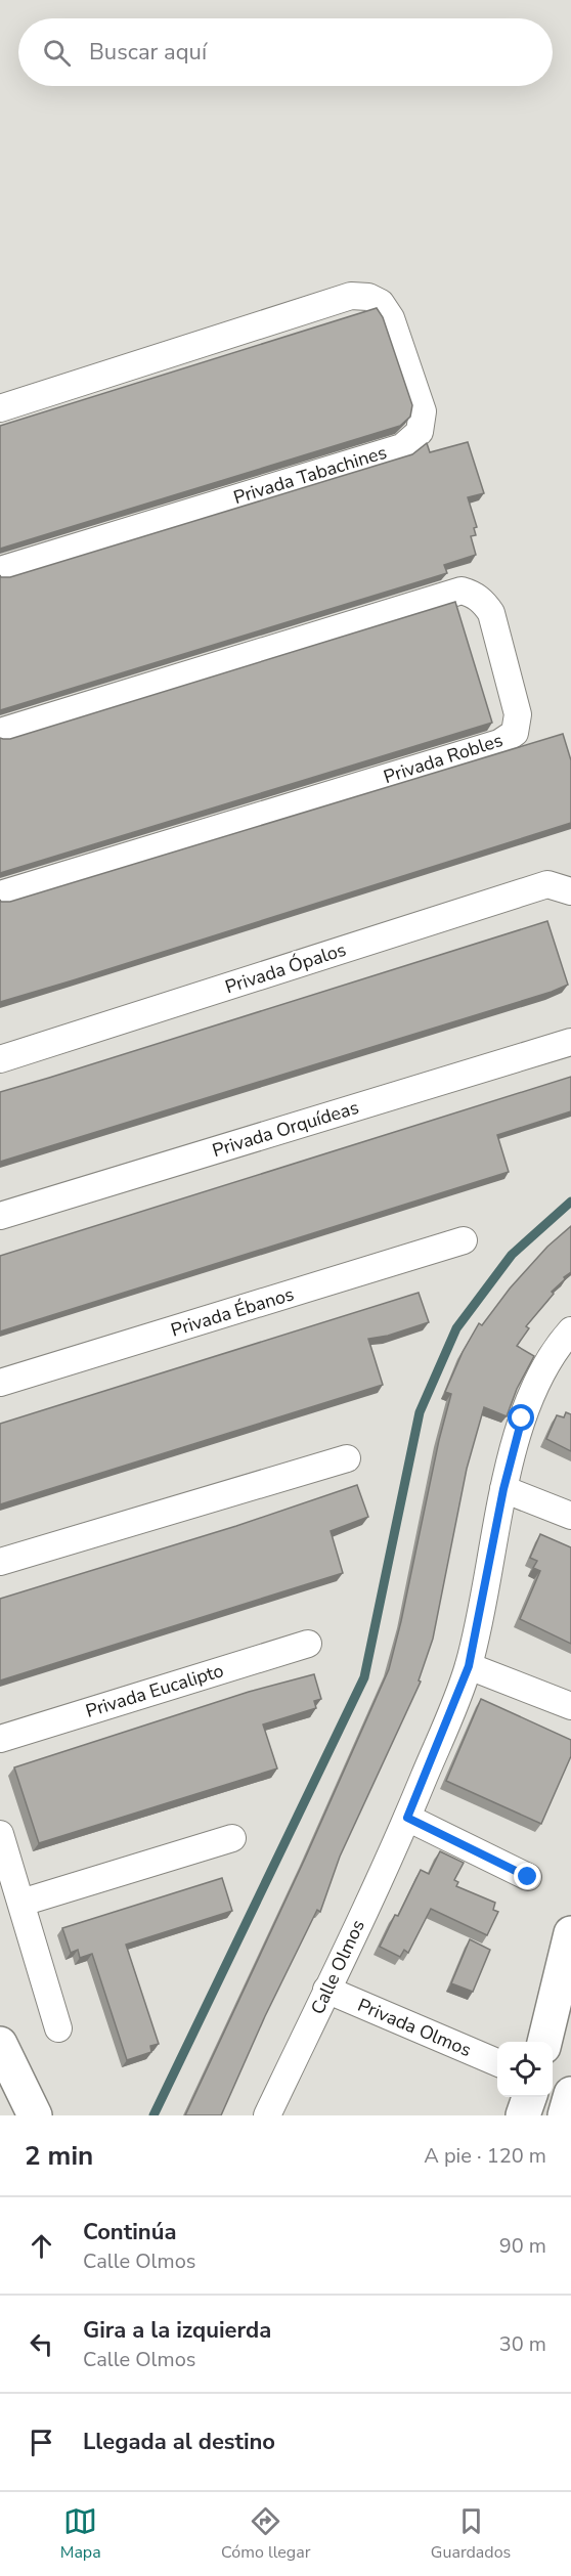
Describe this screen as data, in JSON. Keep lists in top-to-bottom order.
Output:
{
  "streets": {
    "street": [
      "Privada Tabachines",
      "Privada Robles",
      "Privada Ópalos",
      "Privada Orquídeas",
      "Privada Ébanos",
      "Privada Eucalipto",
      "Calle Olmos",
      "Privada Olmos"
    ]
  },
  "crossings": [
    ["Calle Olmos", "Privada Olmos"]
  ],
  "page": {
    "search": "Buscar aquí",
    "heading": ["2 min", "A pie · 120 m"],
    "list": [
      ["Continúa", "Calle Olmos", "90 m"],
      ["Gira a la izquierda", "Calle Olmos", "30 m"],
      "Llegada al destino"
    ],
    "nav": ["Mapa", "Cómo llegar", "Guardados"]
  }
}
